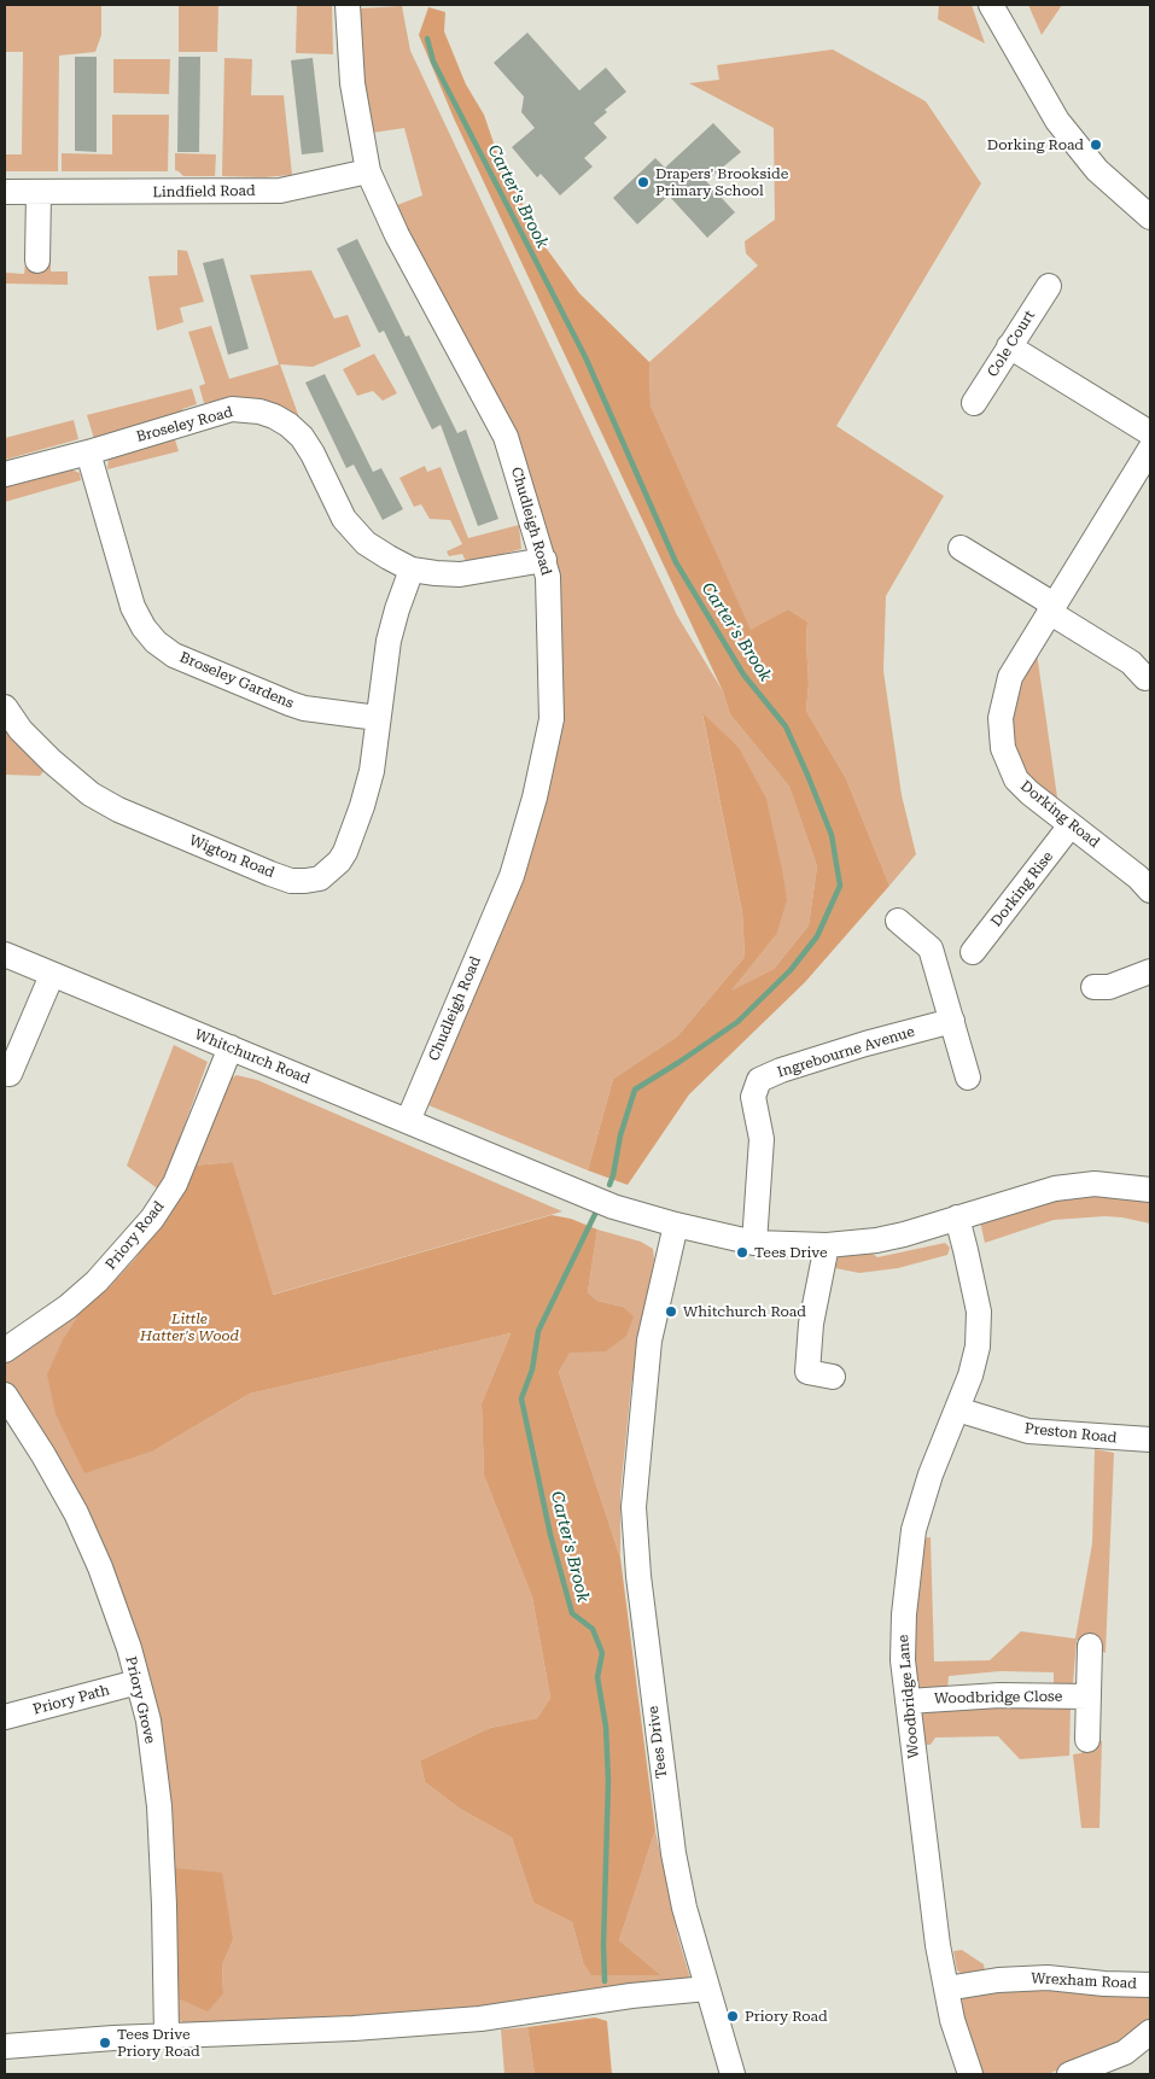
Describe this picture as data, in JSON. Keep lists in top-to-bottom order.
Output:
{
  "streets": {
    "street": [
      "Lindfield Road",
      "Cole Court",
      "Broseley Road",
      "Chudleigh Road",
      "Broseley Gardens",
      "Dorking Road",
      "Wigton Road",
      "Dorking Rise",
      "Ingrebourne Avenue",
      "Whitchurch Road",
      "Priory Road",
      "Preston Road",
      "Woodbridge Lane",
      "Woodbridge Close",
      "Priory Path",
      "Priory Grove",
      "Tees Drive",
      "Wrexham Road"
    ]
  },
  "crossings": [
    ["Lindfield Road", "Chudleigh Road"],
    ["Broseley Road", "Chudleigh Road"],
    ["Broseley Road", "Broseley Gardens"],
    ["Broseley Road", "Wigton Road"],
    ["Chudleigh Road", "Whitchurch Road"],
    ["Broseley Gardens", "Wigton Road"],
    ["Dorking Road", "Dorking Rise"],
    ["Ingrebourne Avenue", "Whitchurch Road"],
    ["Whitchurch Road", "Priory Road"],
    ["Whitchurch Road", "Woodbridge Lane"],
    ["Whitchurch Road", "Tees Drive"],
    ["Preston Road", "Woodbridge Lane"],
    ["Woodbridge Lane", "Woodbridge Close"],
    ["Woodbridge Lane", "Wrexham Road"],
    ["Priory Path", "Priory Grove"]
  ],
  "water": ["Carter's Brook"],
  "parks": ["Little Hatter's Wood"],
  "places": [
    "Dorking Road",
    "Drapers' Brookside Primary School",
    "Tees Drive",
    "Whitchurch Road",
    "Priory Road",
    "Tees Drive Priory Road"
  ]
}
